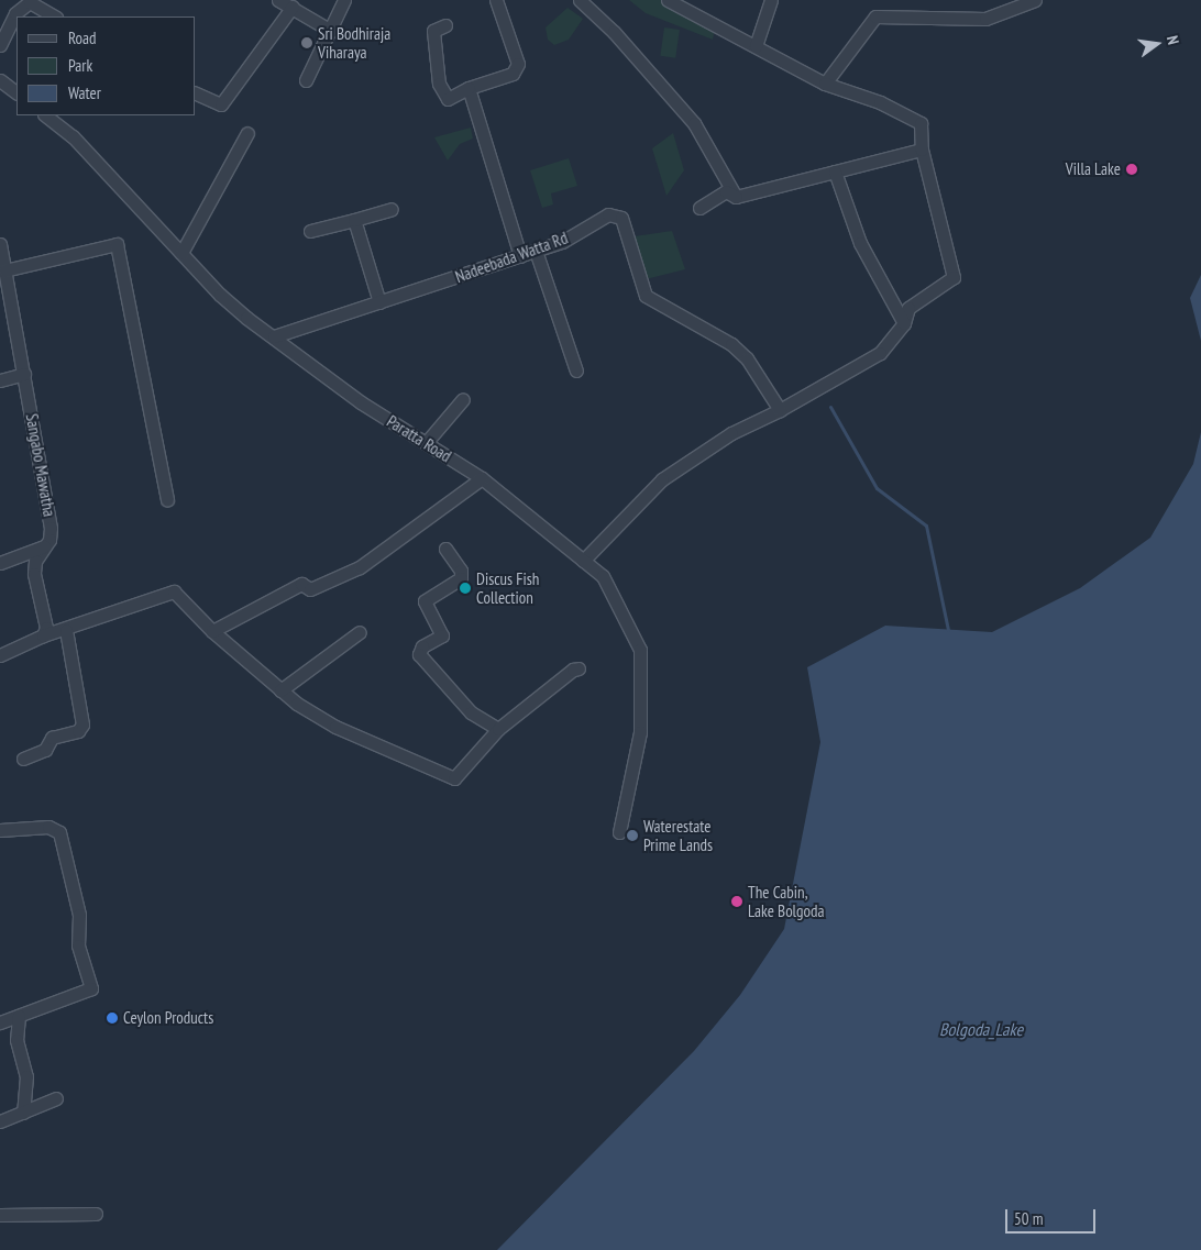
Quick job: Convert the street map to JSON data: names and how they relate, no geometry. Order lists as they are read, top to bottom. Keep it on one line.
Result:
{"streets":{"street":["Nadeebada Watta Rd","Paratta Road","Sangabo Mawatha"]},"crossings":[["Nadeebada Watta Rd","Paratta Road"]],"water":["Bolgoda_Lake"],"places":["Sri Bodhiraja Viharaya","Villa Lake","Discus Fish Collection","Waterestate Prime Lands","The Cabin, Lake Bolgoda","Ceylon Products"],"legend":["Road","Park","Water"],"scale_bar":"50 m","north":"right"}
